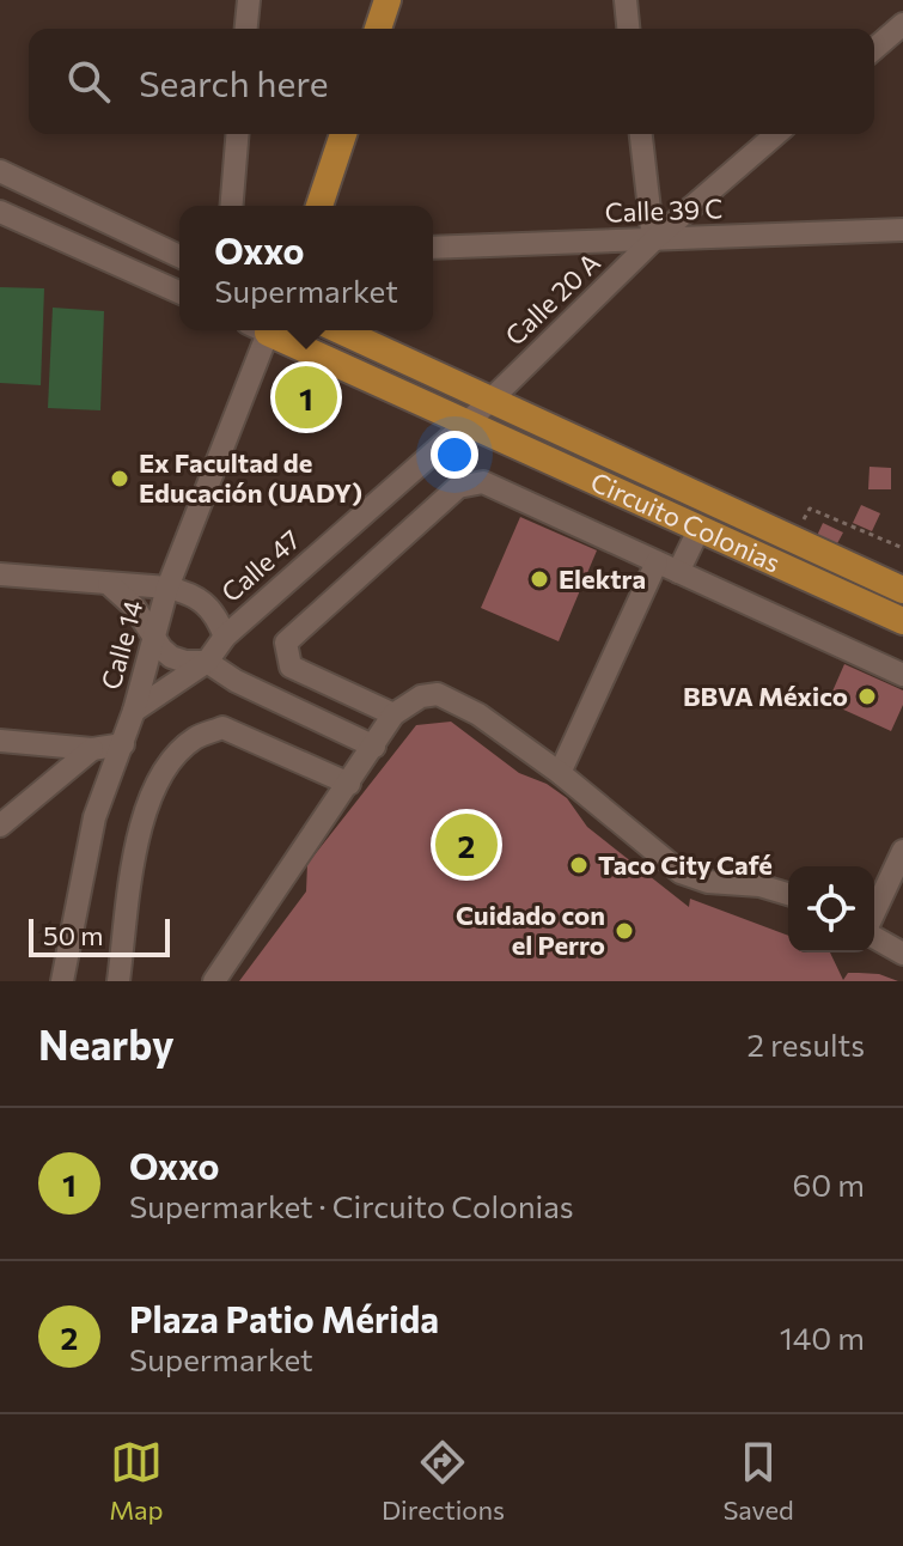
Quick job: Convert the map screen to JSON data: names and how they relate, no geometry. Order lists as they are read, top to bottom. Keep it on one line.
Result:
{"streets":{"main road":["Circuito Colonias"],"street":["Calle 39 C","Calle 20 A","Calle 47","Calle 14"]},"crossings":[["Calle 39 C","Calle 20 A"],["Calle 20 A","Circuito Colonias"],["Circuito Colonias","Calle 47"],["Calle 47","Calle 14"]],"places":["Ex Facultad de Educación (UADY)","Elektra","BBVA México","Taco City Café","Cuidado con el Perro"],"scale_bar":"50 m","page":{"search":"Search here","popup":["Oxxo","Supermarket"],"pins":["1","2"],"scale":"50 m","heading":["Nearby","2 results"],"list":[{"mark":"1","name":"Oxxo","note":"Supermarket · Circuito Colonias","value":"60 m"},{"mark":"2","name":"Plaza Patio Mérida","note":"Supermarket","value":"140 m"}],"nav":["Map","Directions","Saved"]}}
